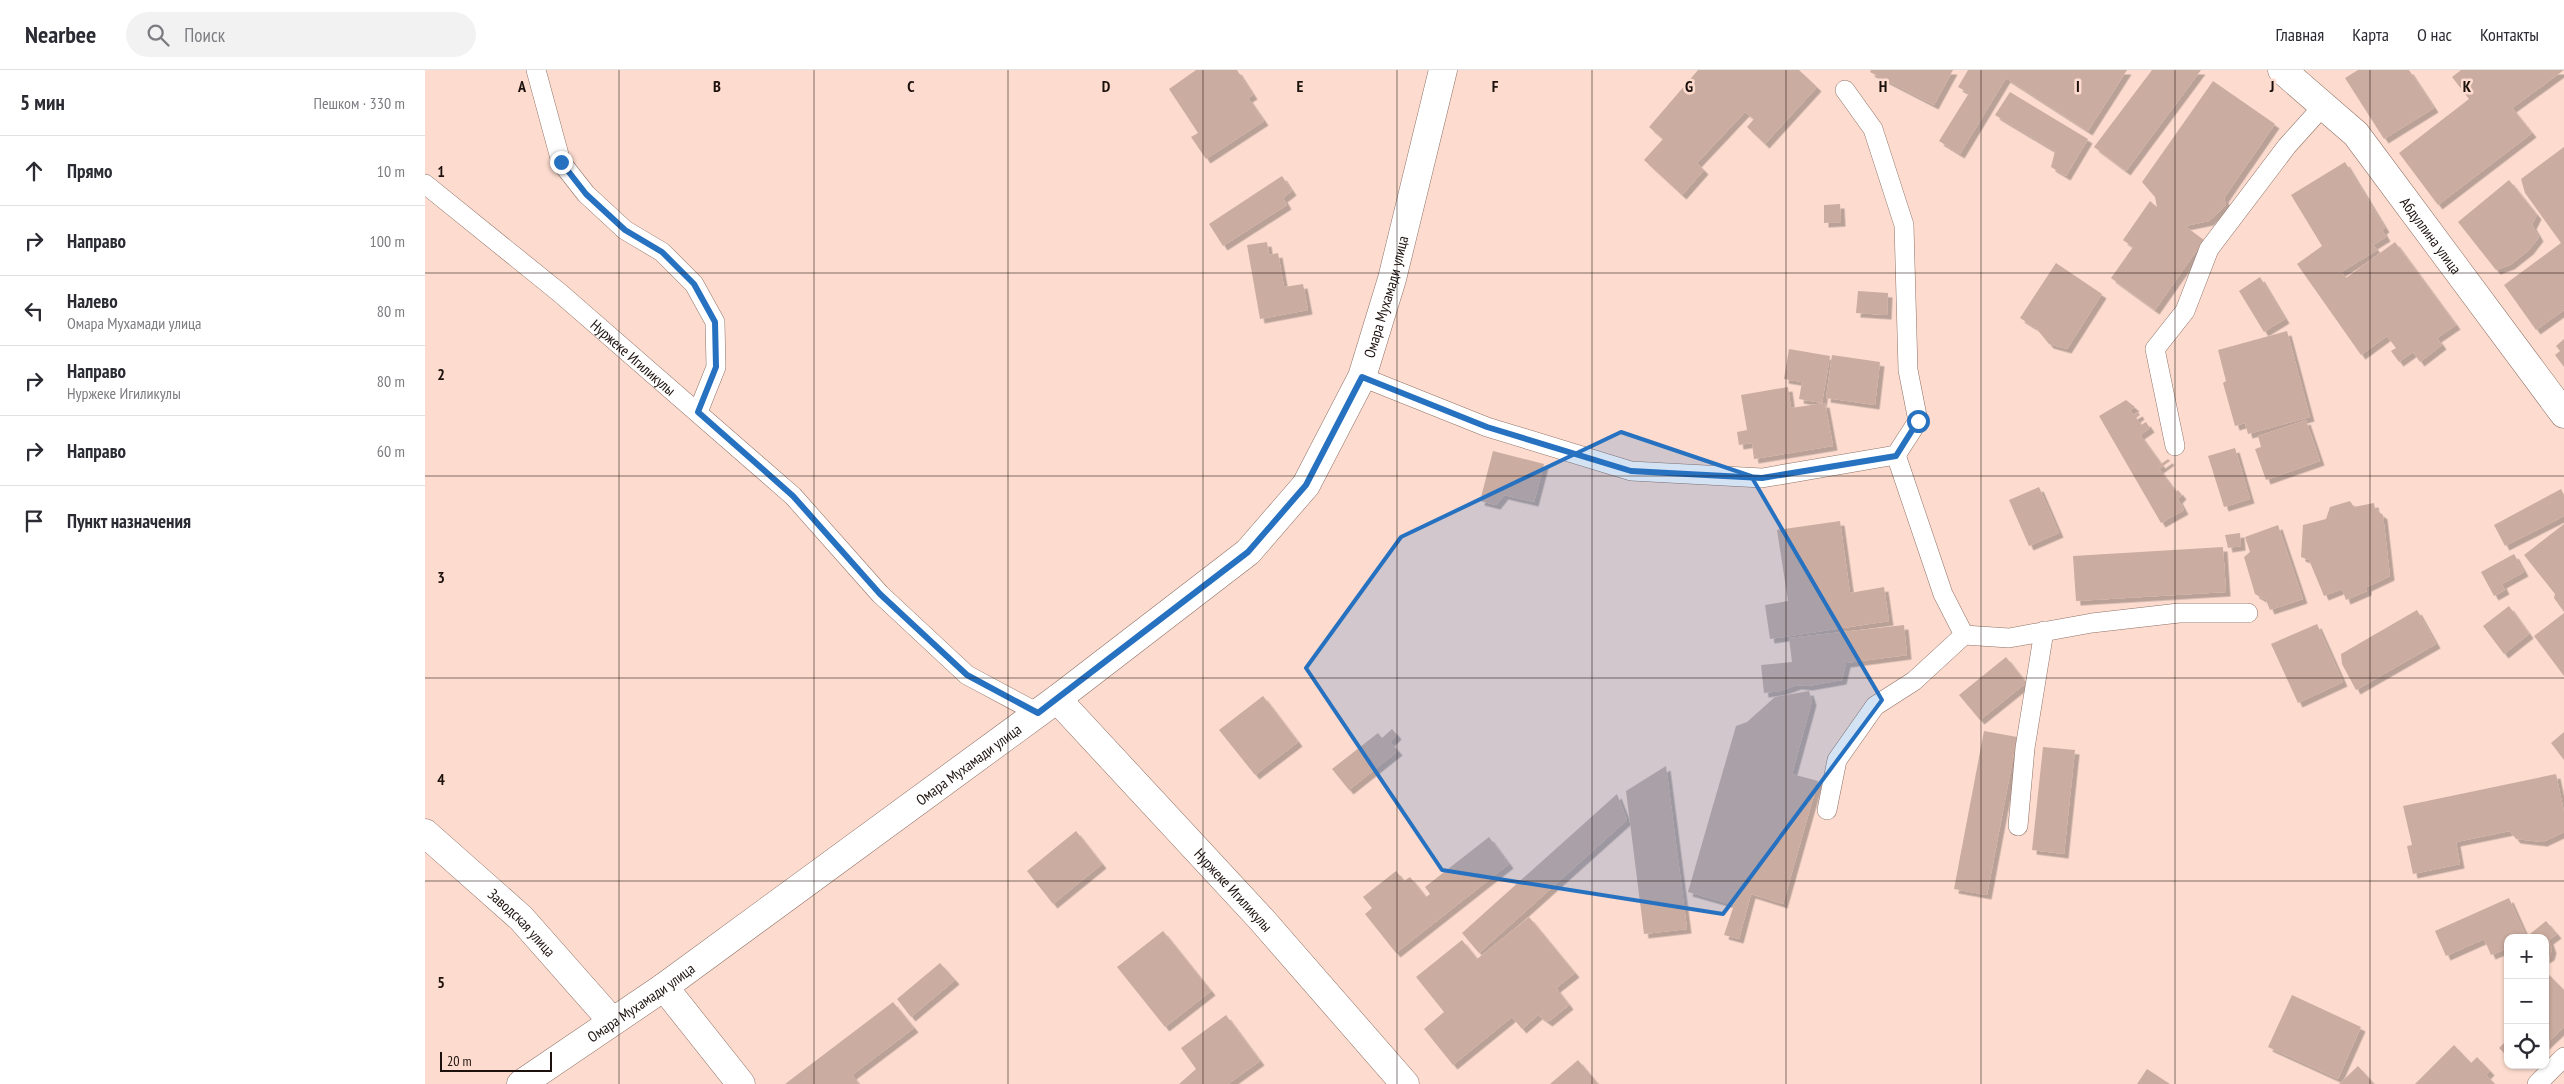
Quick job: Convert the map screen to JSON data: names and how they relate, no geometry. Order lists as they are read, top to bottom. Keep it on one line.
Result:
{"streets":{"street":["Абдуллина улица","Омара Мухамади улица","Нуржеке Игиликулы","Заводская улица"]},"crossings":[["Омара Мухамади улица","Нуржеке Игиликулы"],["Омара Мухамади улица","Заводская улица"]],"scale_bar":"20 m","page":{"header":"Nearbee","search":"Поиск","nav":["Главная","Карта","О нас","Контакты"],"heading":["5 мин","Пешком · 330 m"],"list":[["Прямо","10 m"],["Направо","100 m"],["Налево","Омара Мухамади улица","80 m"],["Направо","Нуржеке Игиликулы","80 m"],["Направо","60 m"],"Пункт назначения"],"map_buttons":["+","−"],"scale":"20 m"},"grid":{"columns":["A","B","C","D","E","F","G","H","I","J","K"],"rows":["1","2","3","4","5"]}}
